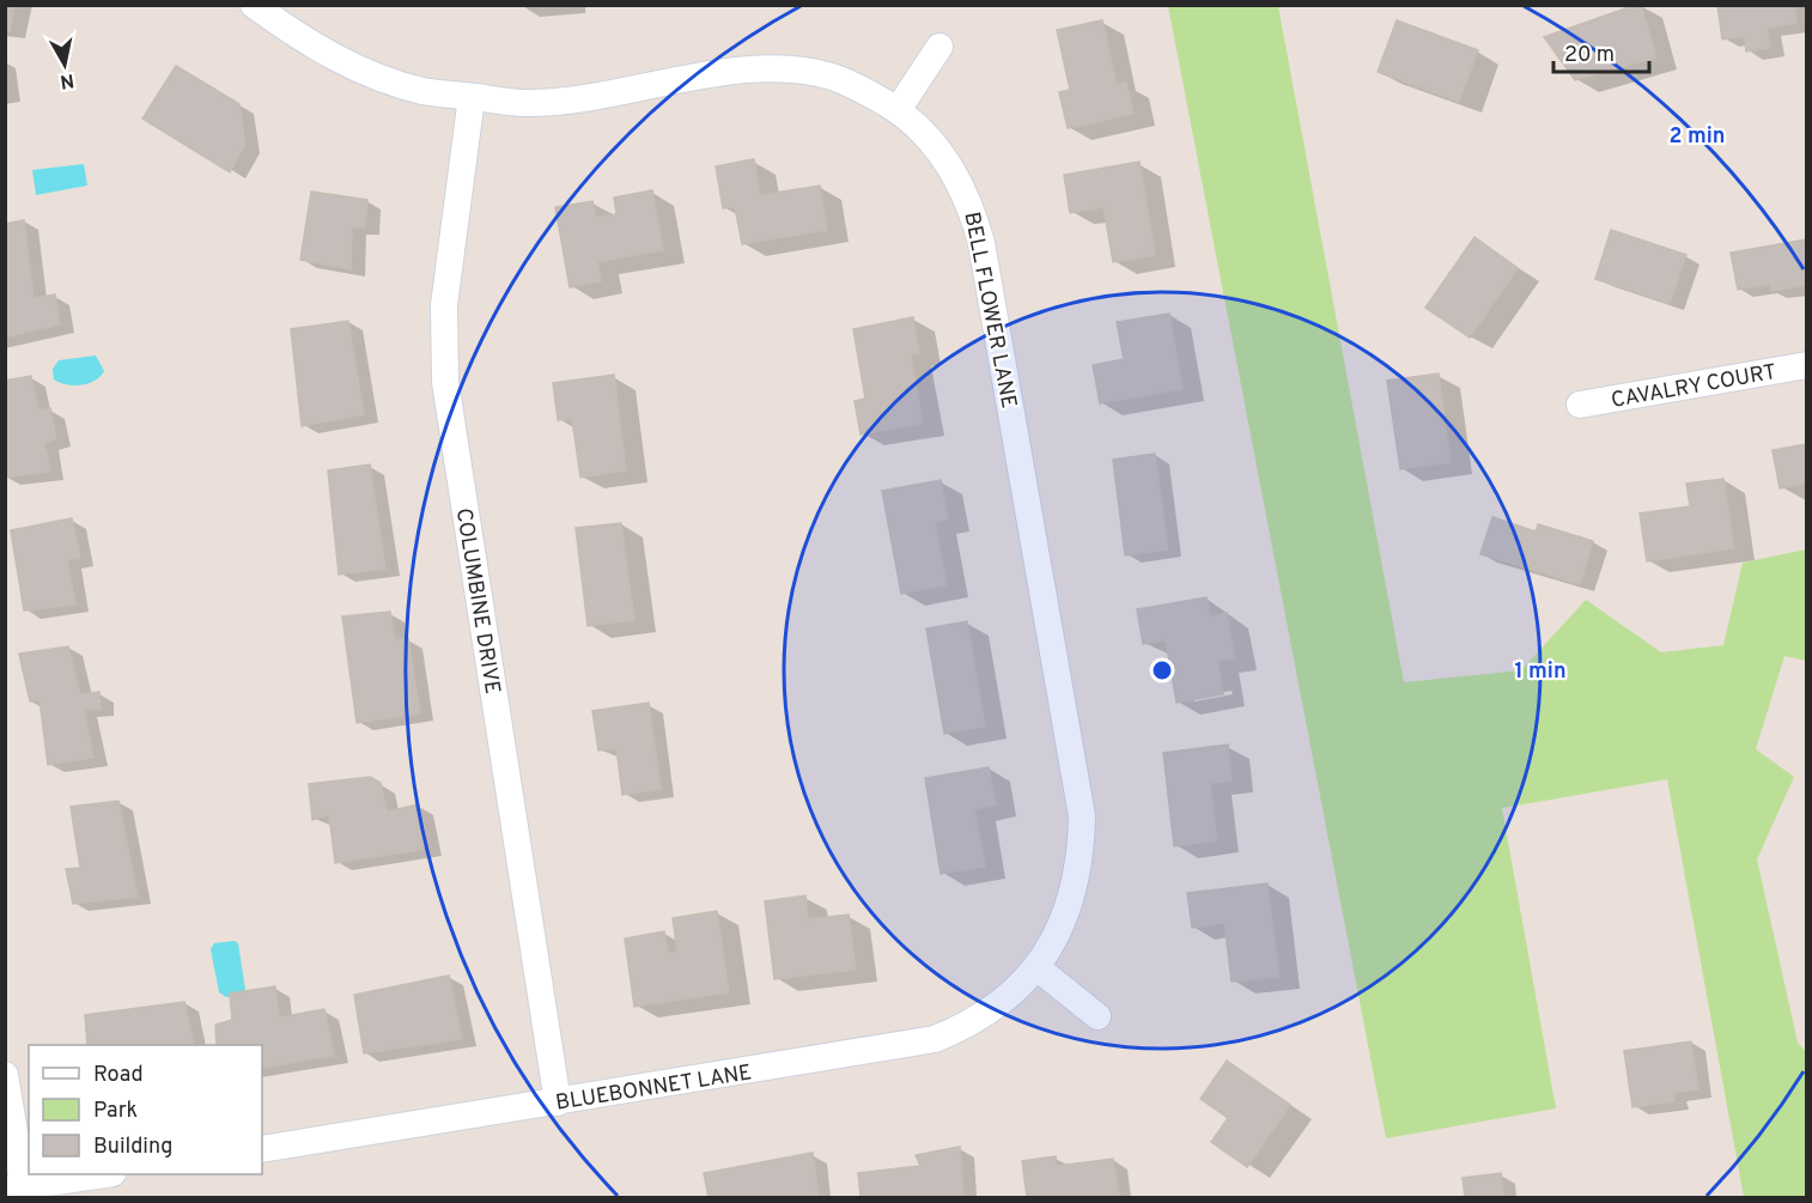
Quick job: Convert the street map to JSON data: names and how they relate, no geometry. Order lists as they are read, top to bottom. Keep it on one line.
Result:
{"streets":{"street":["BELL FLOWER LANE","CAVALRY COURT","COLUMBINE DRIVE","BLUEBONNET LANE"]},"crossings":[["BELL FLOWER LANE","COLUMBINE DRIVE"],["BELL FLOWER LANE","BLUEBONNET LANE"],["COLUMBINE DRIVE","BLUEBONNET LANE"]],"legend":["Road","Park","Building"],"scale_bar":"20 m","north":"bottom","rings":["2 min","1 min"]}
